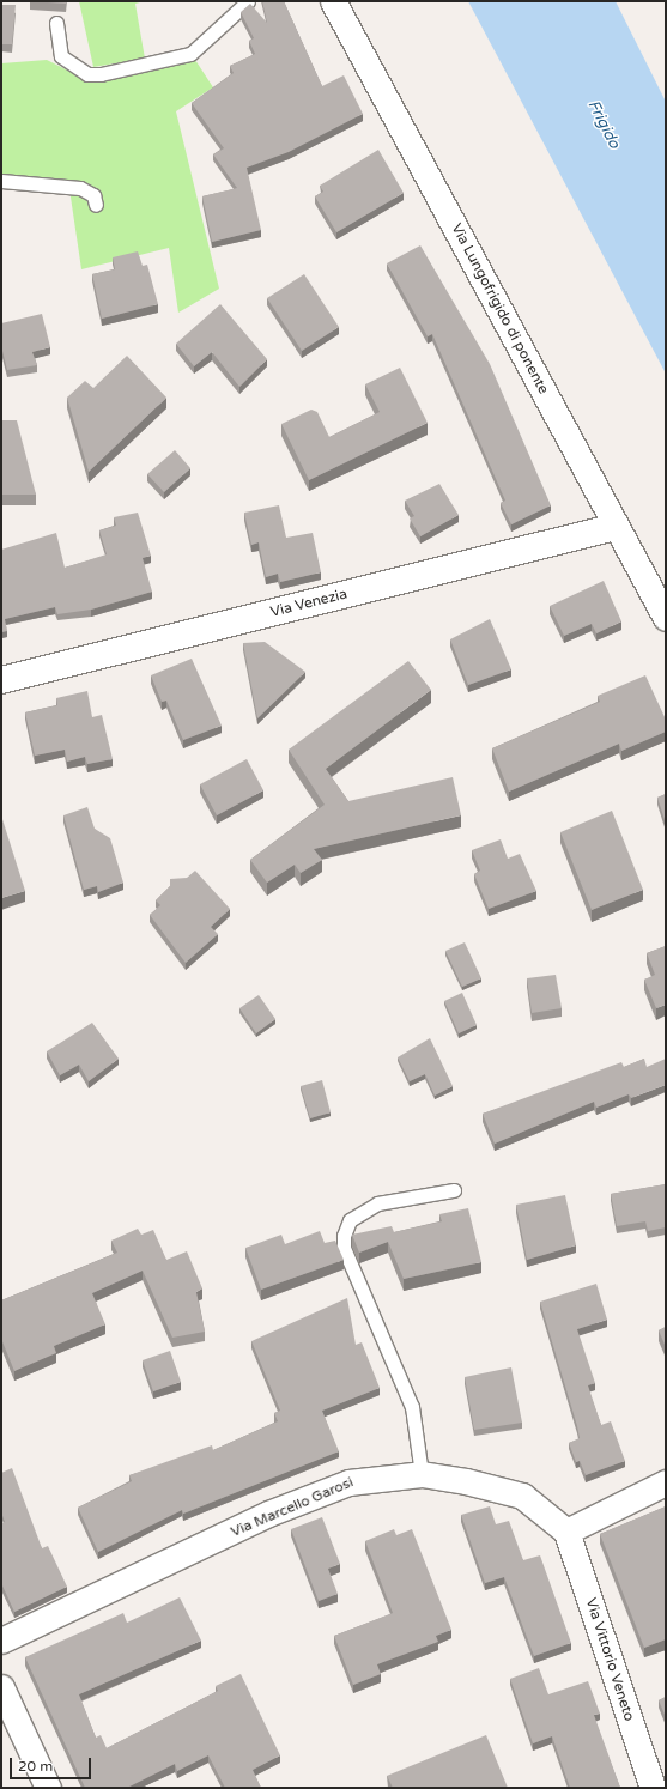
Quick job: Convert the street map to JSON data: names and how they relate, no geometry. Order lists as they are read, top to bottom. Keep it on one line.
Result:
{"streets":{"street":["Via Lungofrigido di ponente","Via Venezia","Via Marcello Garosi","Via Vittorio Veneto"]},"crossings":[["Via Lungofrigido di ponente","Via Venezia"],["Via Marcello Garosi","Via Vittorio Veneto"]],"water":["Frigido"],"scale_bar":"20 m"}
